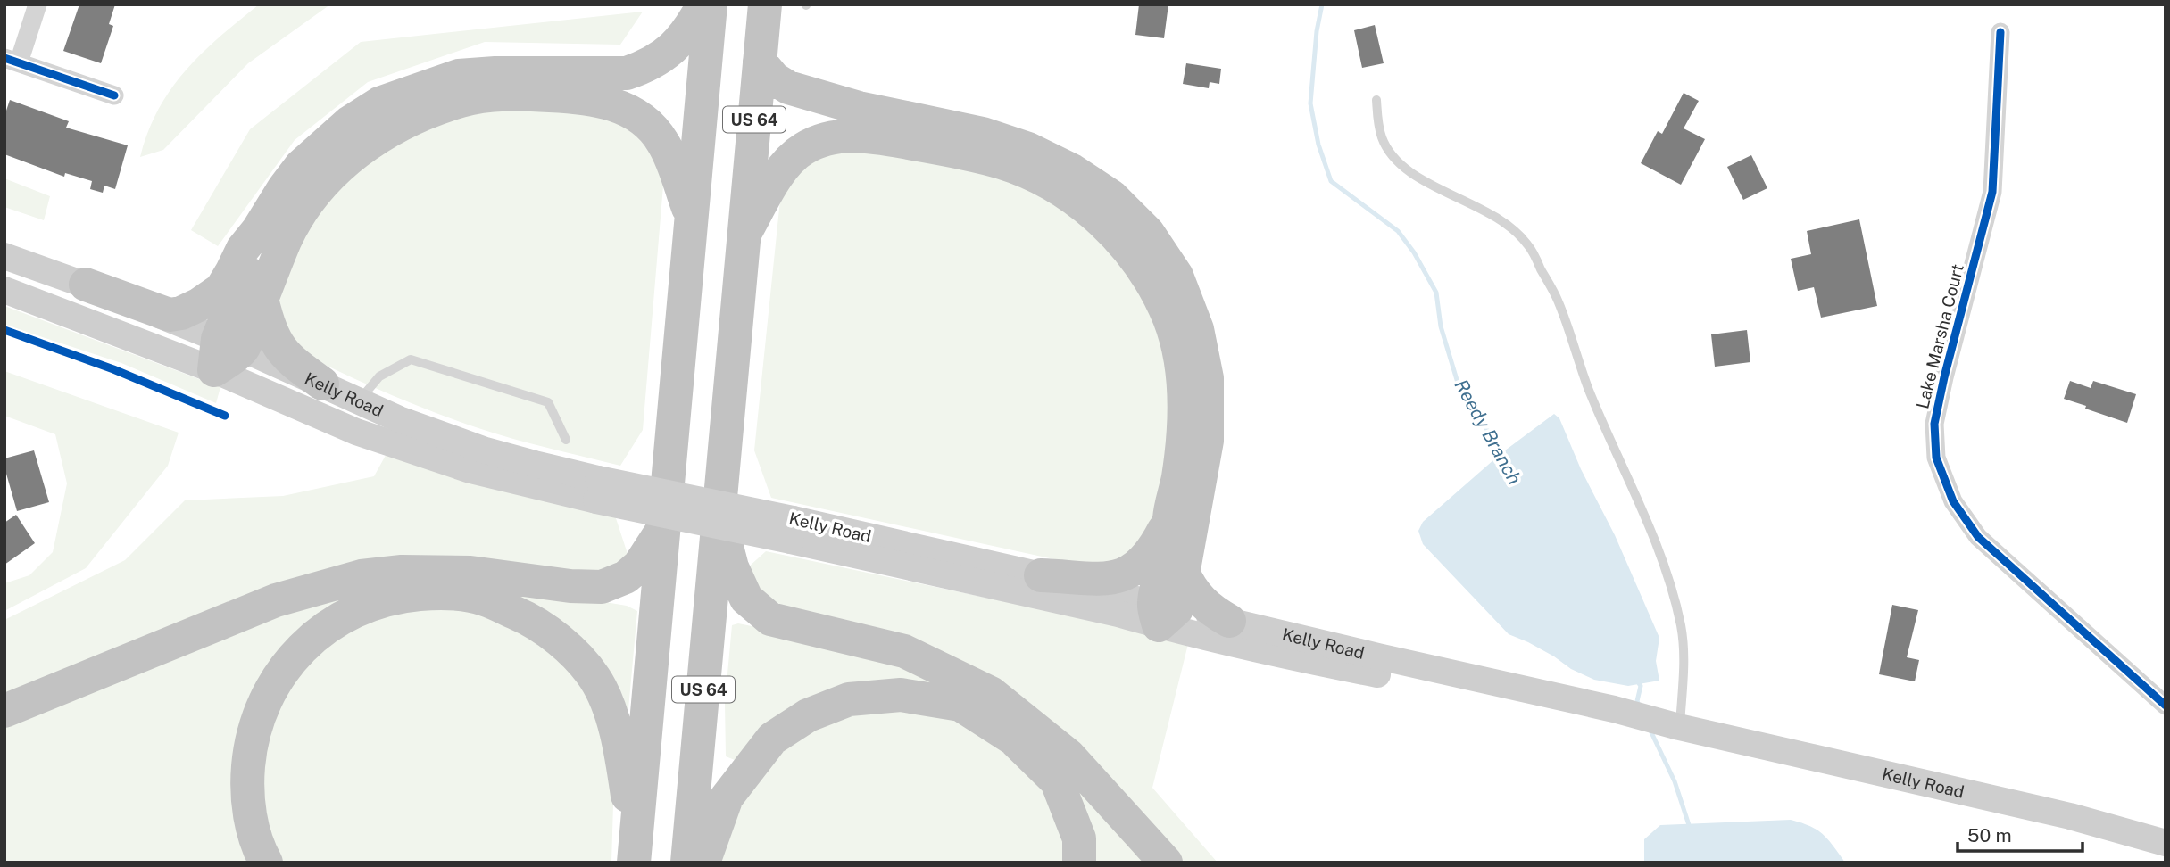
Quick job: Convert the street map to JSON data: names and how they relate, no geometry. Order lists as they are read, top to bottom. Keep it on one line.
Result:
{"streets":{"highway":["US 64"],"main road":["Kelly Road"],"street":["Lake Marsha Court"]},"water":["Reedy Branch"],"scale_bar":"50 m"}
